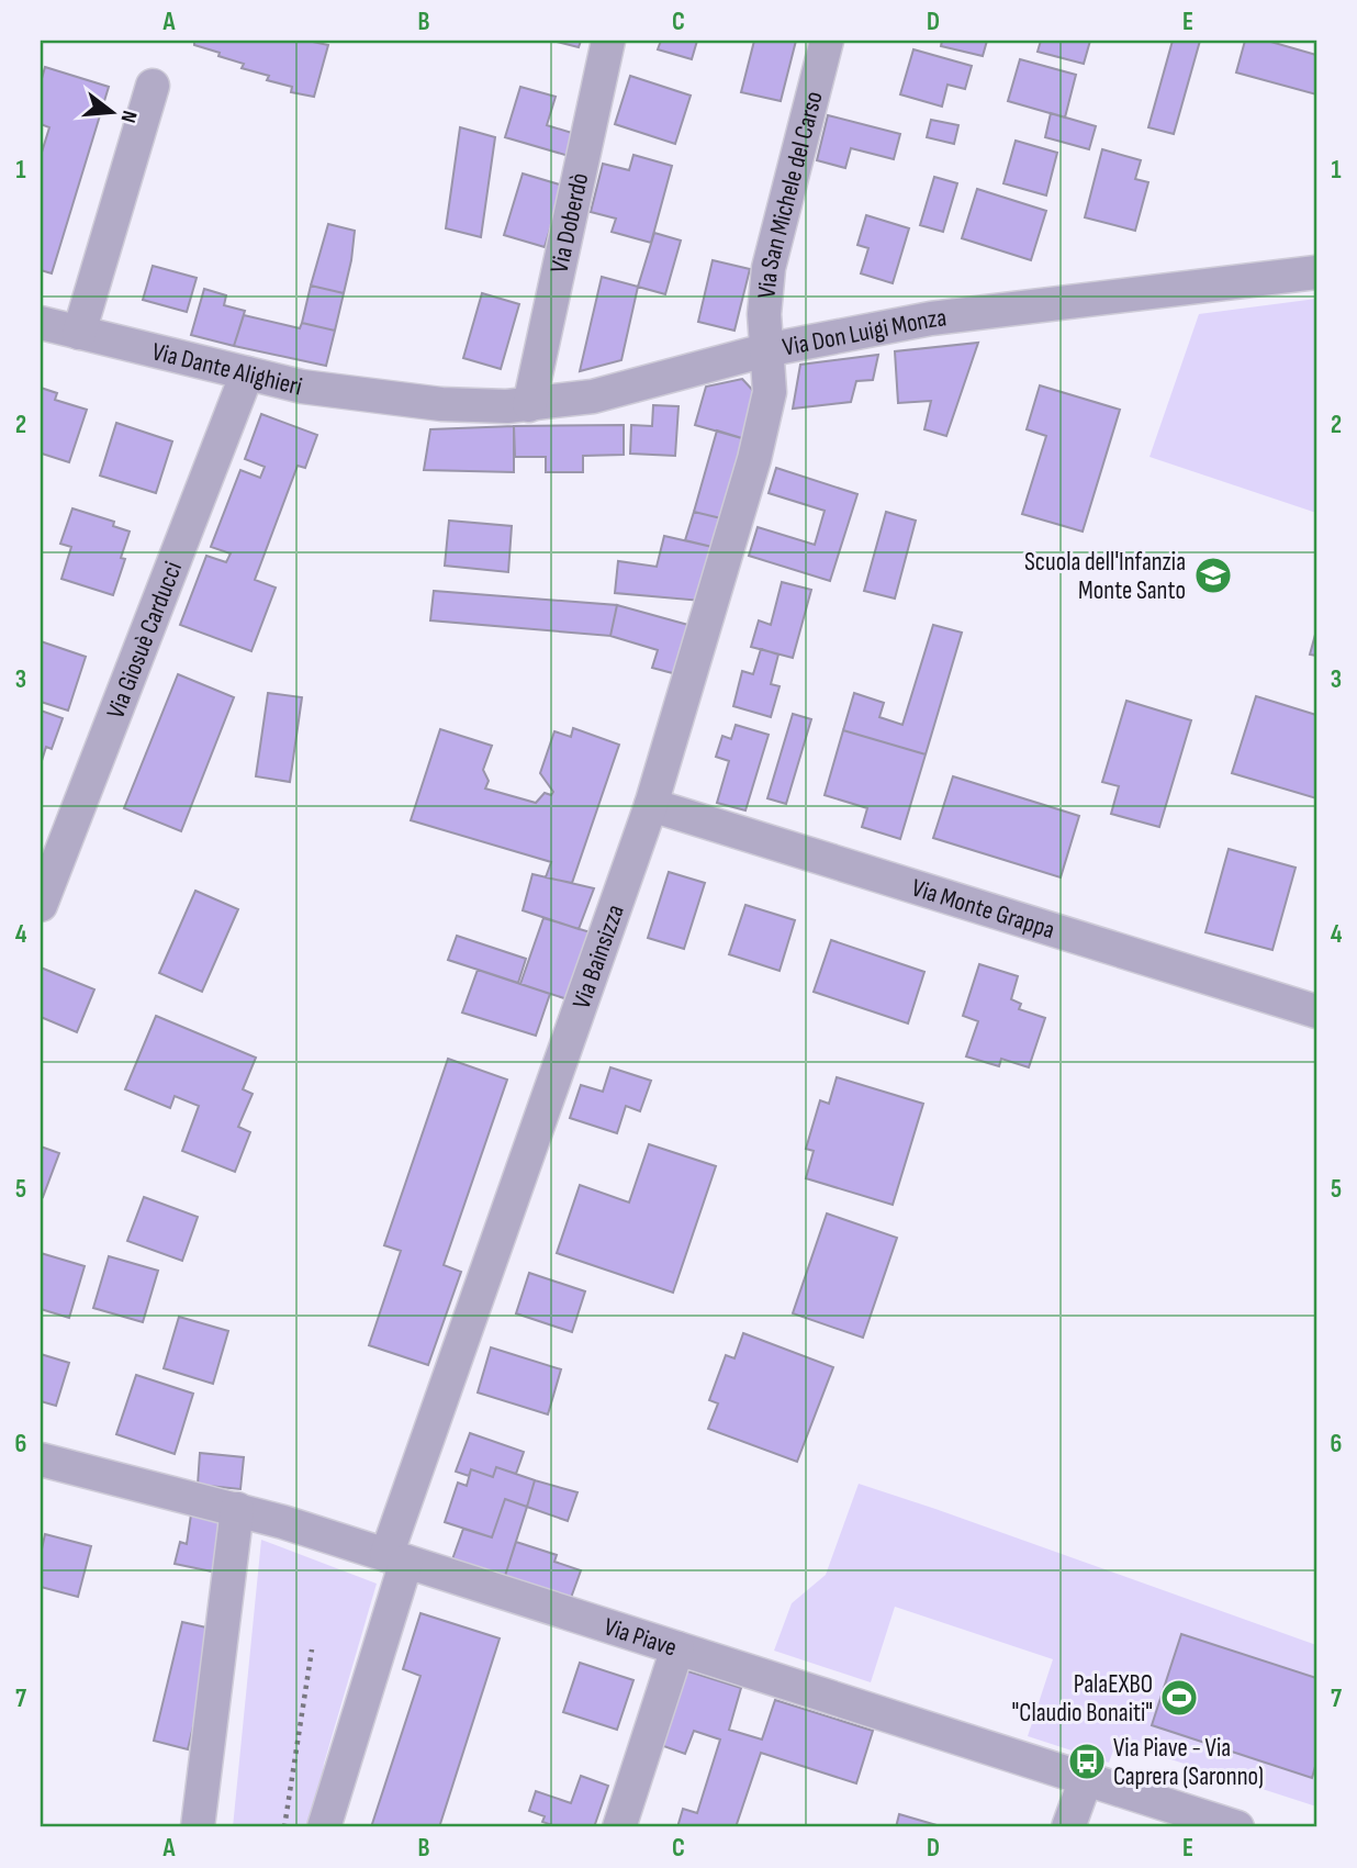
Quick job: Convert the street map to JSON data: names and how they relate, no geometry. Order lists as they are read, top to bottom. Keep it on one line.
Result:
{"streets":{"street":["Via San Michele del Carso","Via Doberdò","Via Don Luigi Monza","Via Dante Alighieri","Via Giosuè Carducci","Via Monte Grappa","Via Bainsizza","Via Piave"]},"crossings":[["Via San Michele del Carso","Via Don Luigi Monza"],["Via San Michele del Carso","Via Bainsizza"],["Via Doberdò","Via Don Luigi Monza"],["Via Don Luigi Monza","Via Dante Alighieri"],["Via Don Luigi Monza","Via Bainsizza"],["Via Dante Alighieri","Via Giosuè Carducci"],["Via Monte Grappa","Via Bainsizza"],["Via Bainsizza","Via Piave"]],"places":{"school or university":["Scuola dell'Infanzia Monte Santo"],"sports":["PalaEXBO \"Claudio Bonaiti\""],"bus stop":["Via Piave - Via Caprera (Saronno)"]},"north":"right","grid":{"columns":["A","B","C","D","E"],"rows":["1","2","3","4","5","6","7"]}}
